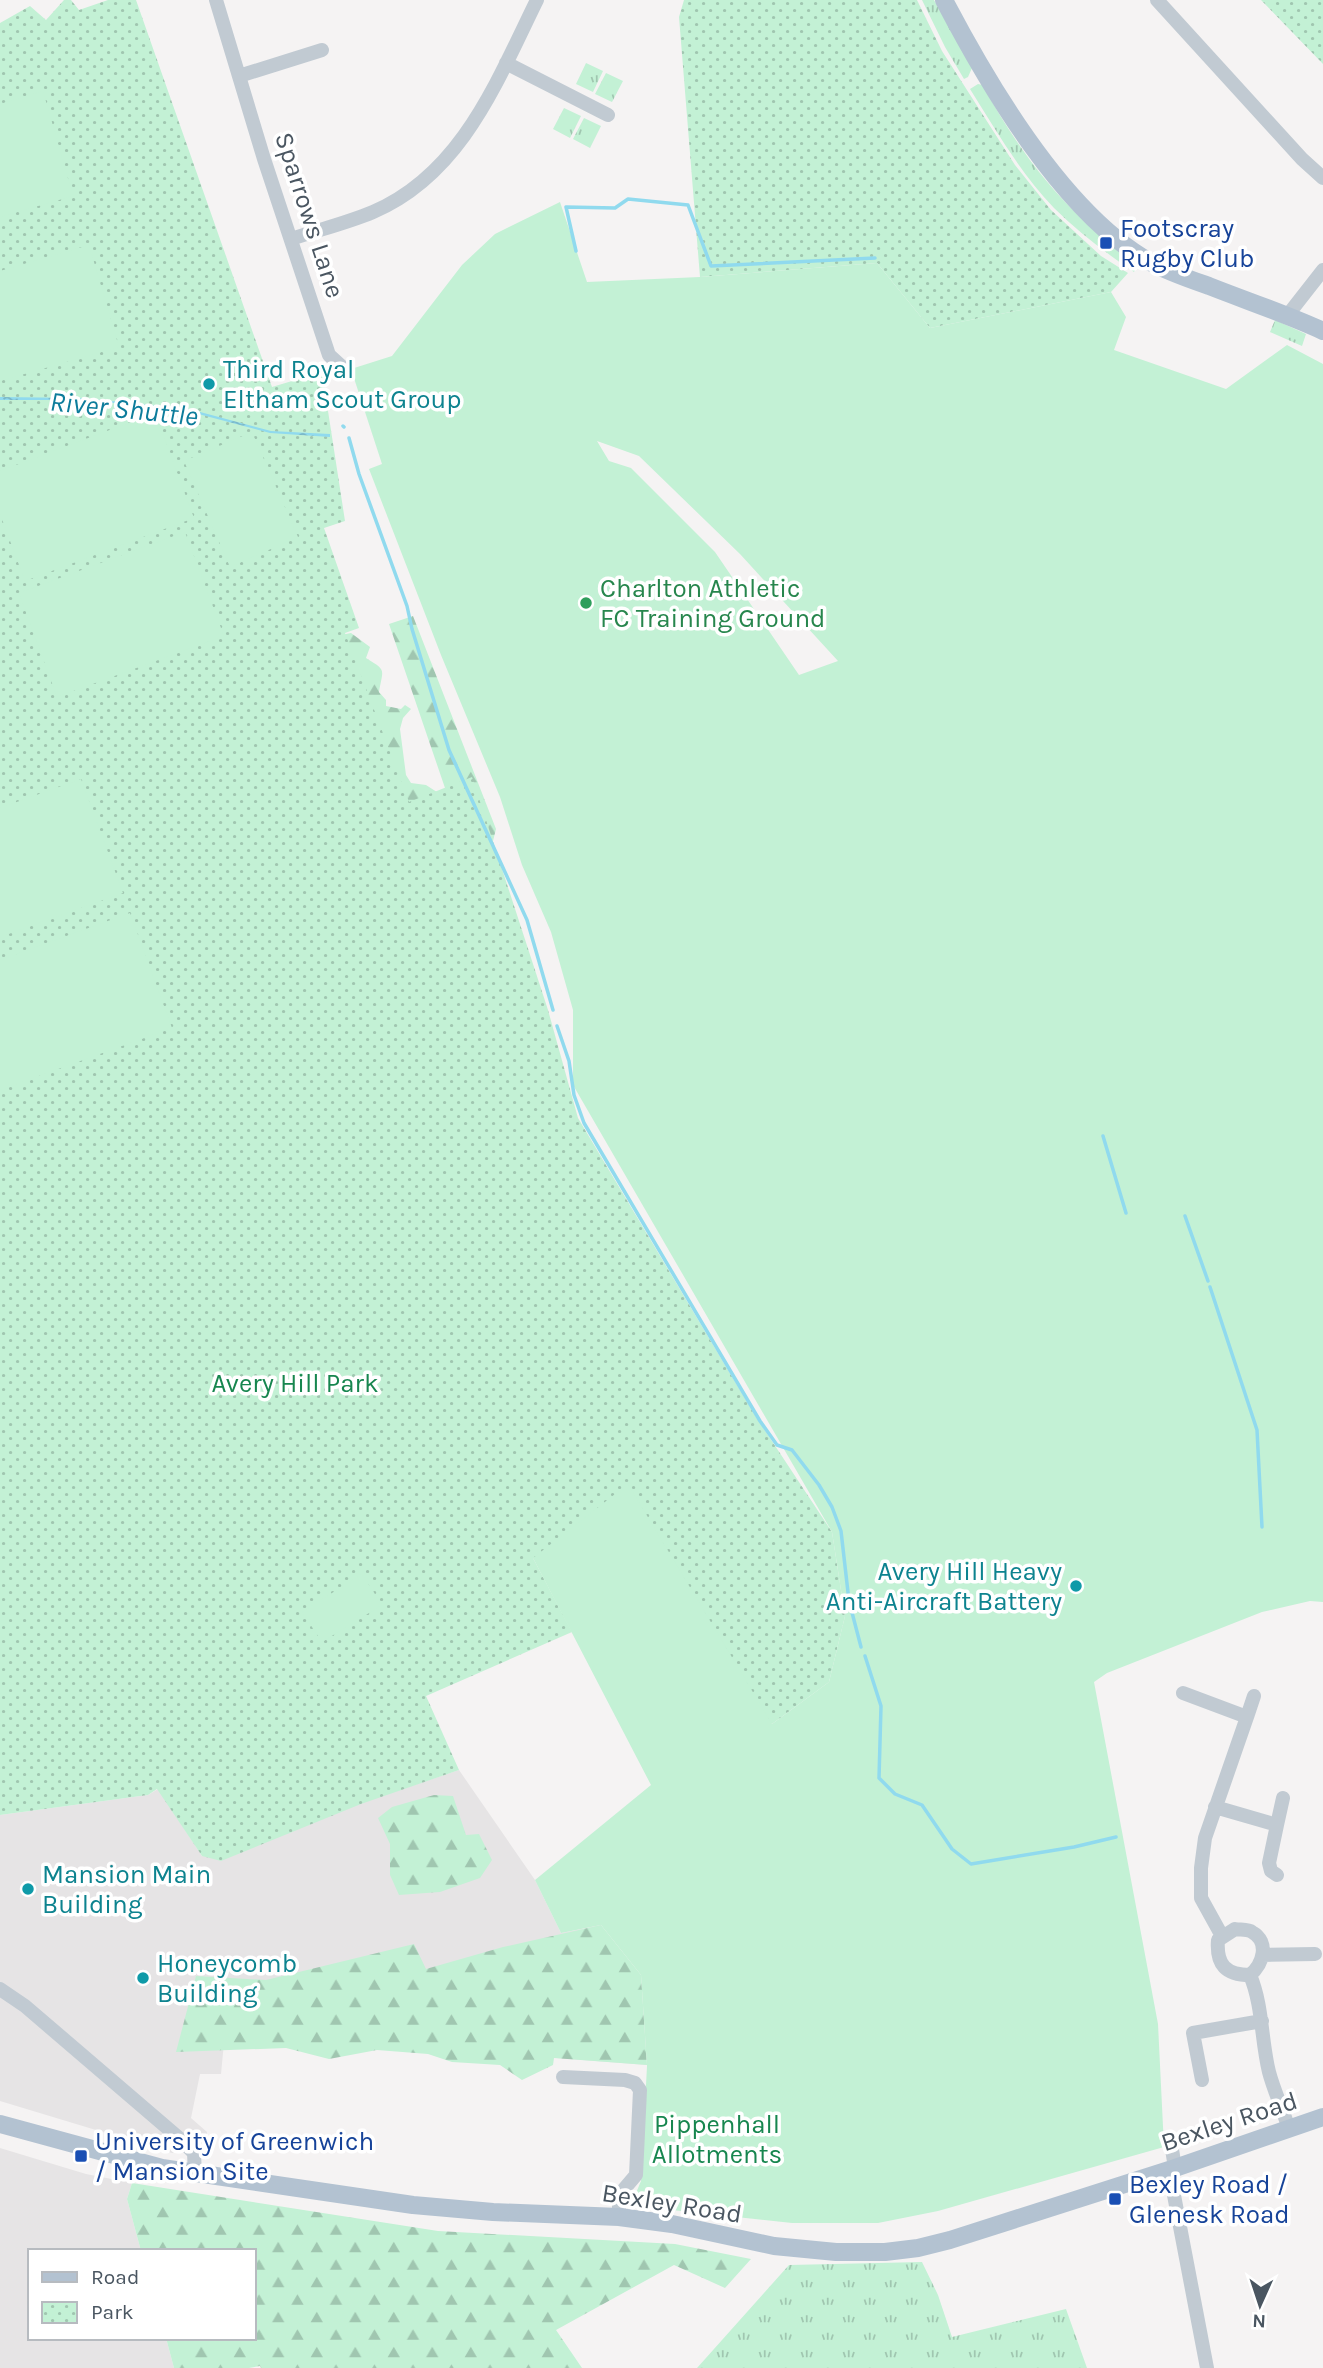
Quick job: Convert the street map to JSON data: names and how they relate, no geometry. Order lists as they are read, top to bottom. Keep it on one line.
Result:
{"streets":{"main road":["Bexley Road"],"street":["Sparrows Lane"]},"water":["River Shuttle"],"parks":["Avery Hill Park","Pippenhall Allotments"],"places":{"transit":["Footscray Rugby Club","University of Greenwich / Mansion Site","Bexley Road / Glenesk Road"],"other":["Third Royal Eltham Scout Group","Charlton Athletic FC Training Ground","Avery Hill Heavy Anti-Aircraft Battery","Mansion Main Building","Honeycomb Building"]},"legend":["Road","Park"],"north":"bottom"}
